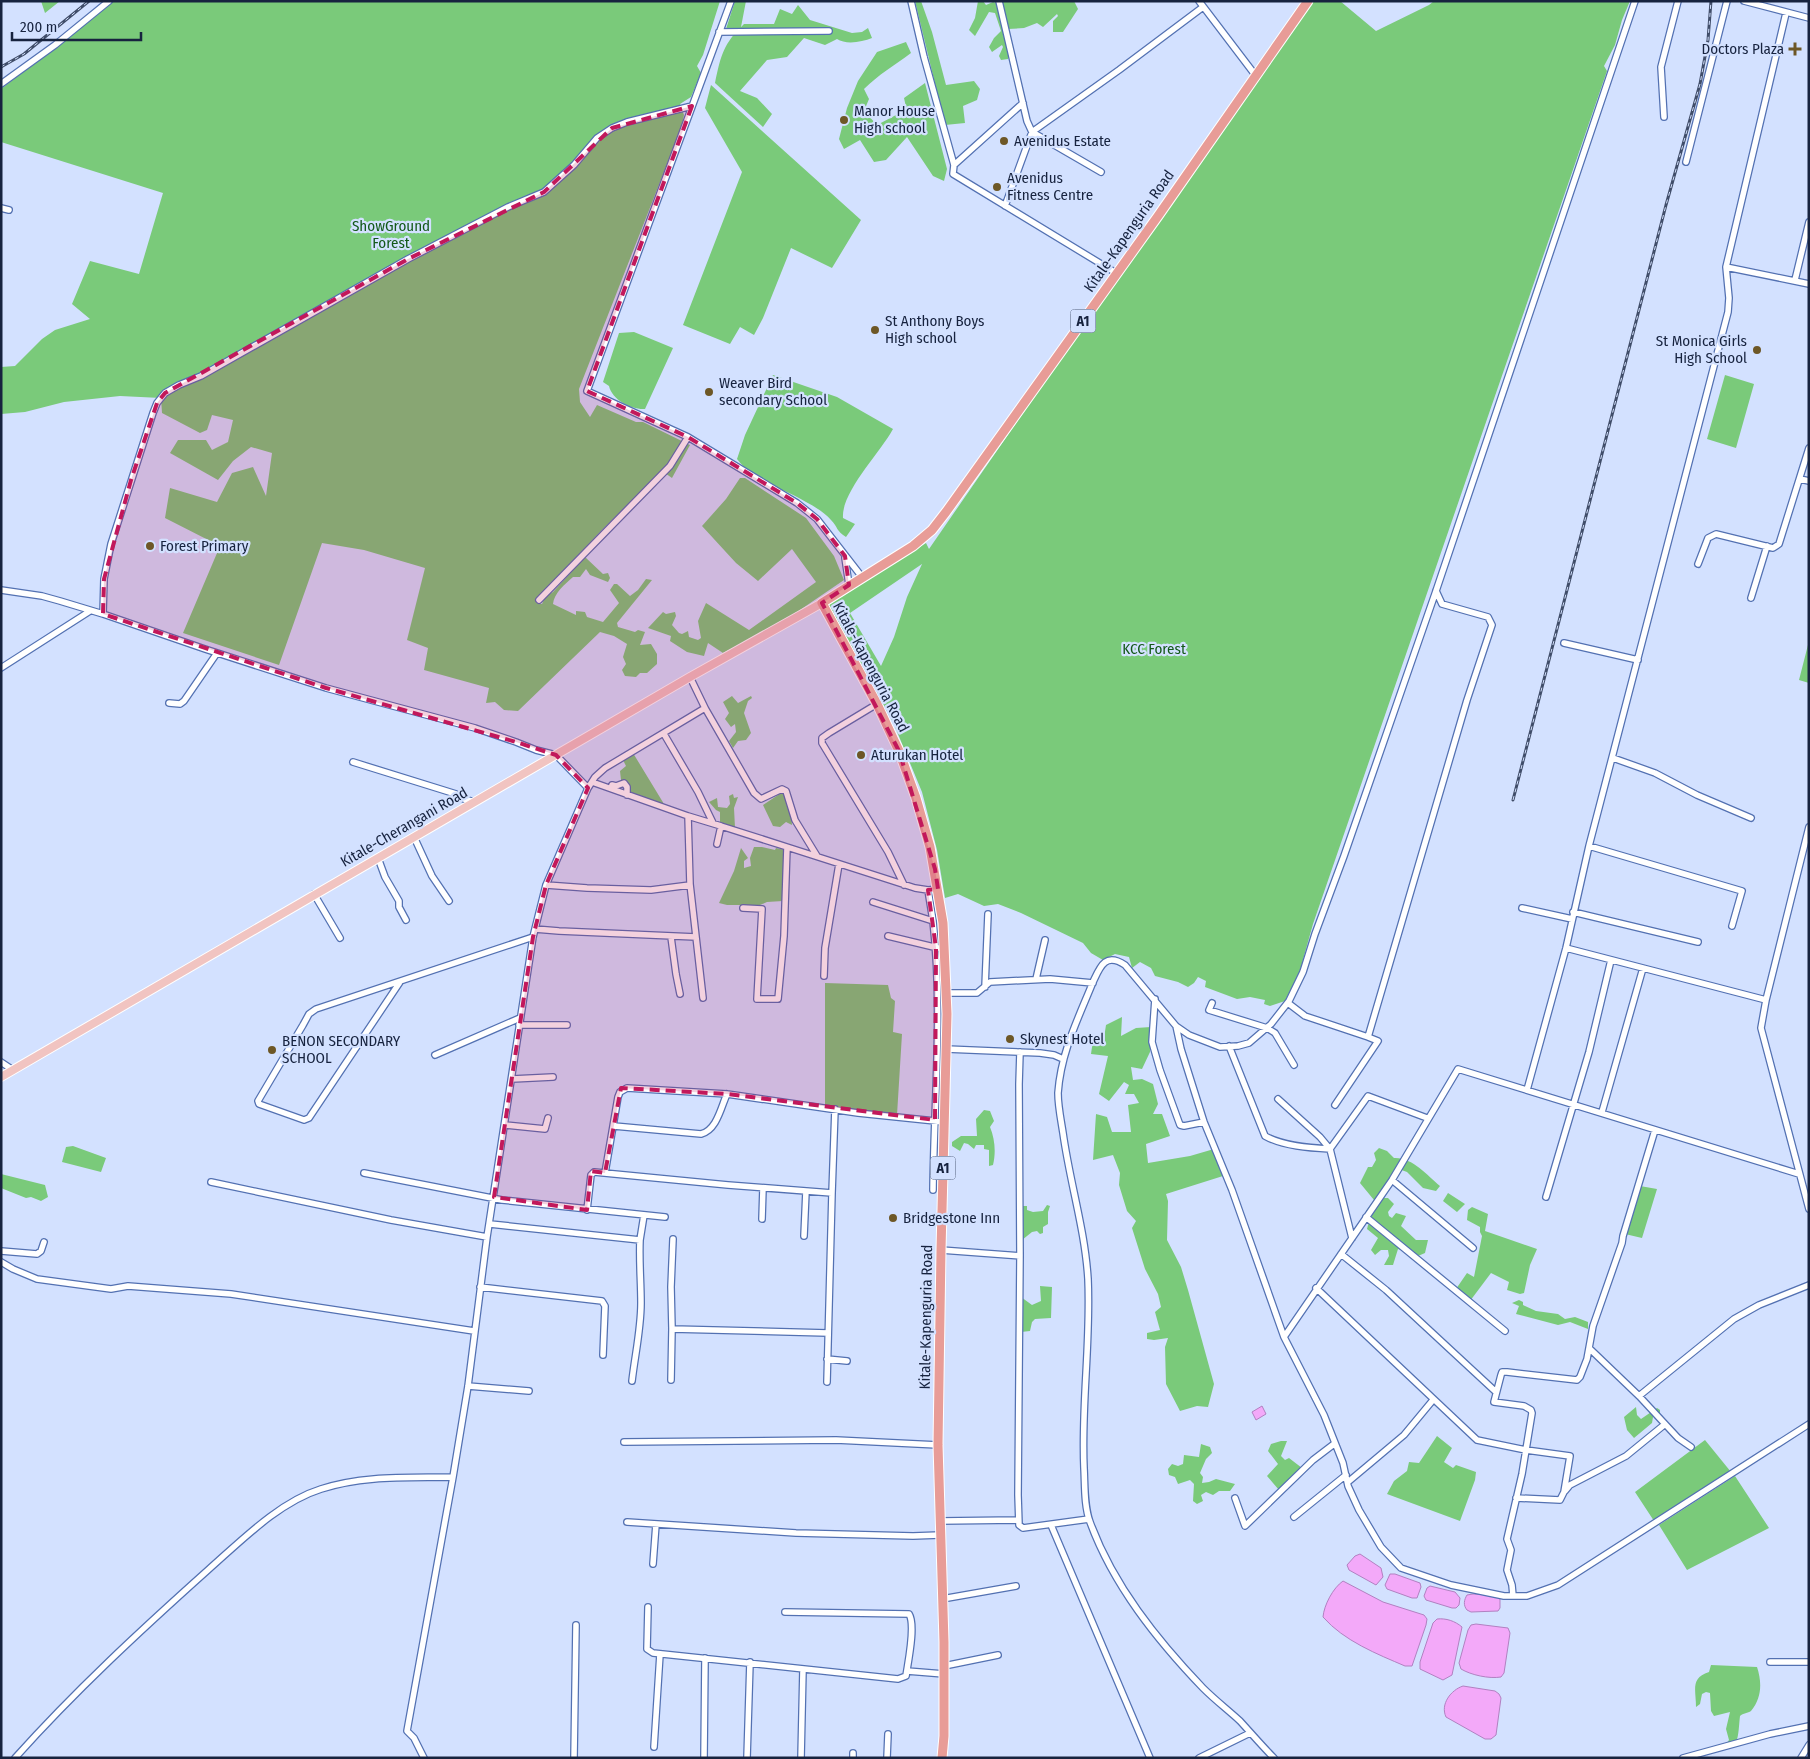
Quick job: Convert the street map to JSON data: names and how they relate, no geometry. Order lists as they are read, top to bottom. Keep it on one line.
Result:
{"streets":{"highway":["Kitale-Kapenguria Road","A1"],"main road":["Kitale-Cherangani Road"]},"crossings":[["Kitale-Kapenguria Road","Kitale-Cherangani Road"]],"parks":["ShowGround Forest","KCC Forest"],"places":{"health":["Doctors Plaza"],"other":["Manor House High school","Avenidus Estate","Avenidus Fitness Centre","St Anthony Boys High school","St Monica Girls High School","Weaver Bird secondary School","Forest Primary","Aturukan Hotel","Skynest Hotel","BENON SECONDARY SCHOOL","Bridgestone Inn"]},"scale_bar":"200 m"}
